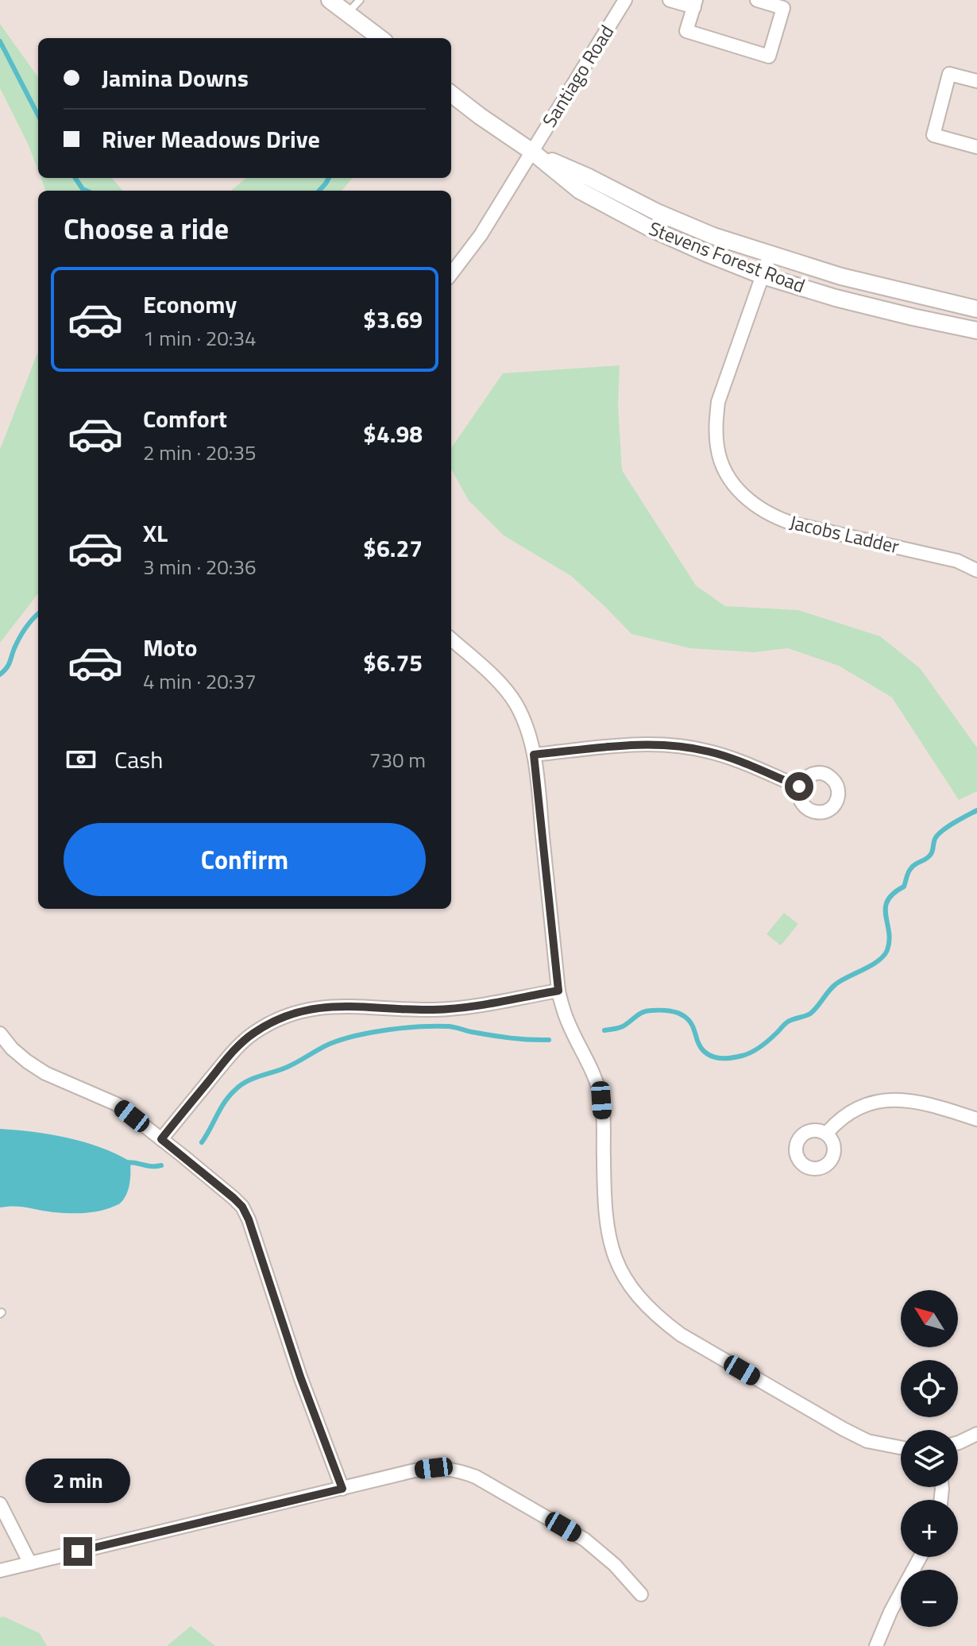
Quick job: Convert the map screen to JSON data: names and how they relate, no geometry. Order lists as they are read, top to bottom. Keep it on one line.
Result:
{"streets":{"street":["Santiago Road","Stevens Forest Road","Jacobs Ladder"]},"crossings":[["Santiago Road","Stevens Forest Road"],["Stevens Forest Road","Jacobs Ladder"]],"north":"top left","page":{"banner":["Jamina Downs","River Meadows Drive"],"heading":"Choose a ride","list":[{"name":"Economy","note":"1 min · 20:34","value":"$3.69"},{"name":"Comfort","note":"2 min · 20:35","value":"$4.98"},{"name":"XL","note":"3 min · 20:36","value":"$6.27"},{"name":"Moto","note":"4 min · 20:37","value":"$6.75"}],"pay":["Cash","730 m"],"buttons":"Confirm","map_buttons":["+","−"],"bubble":"2 min"}}
